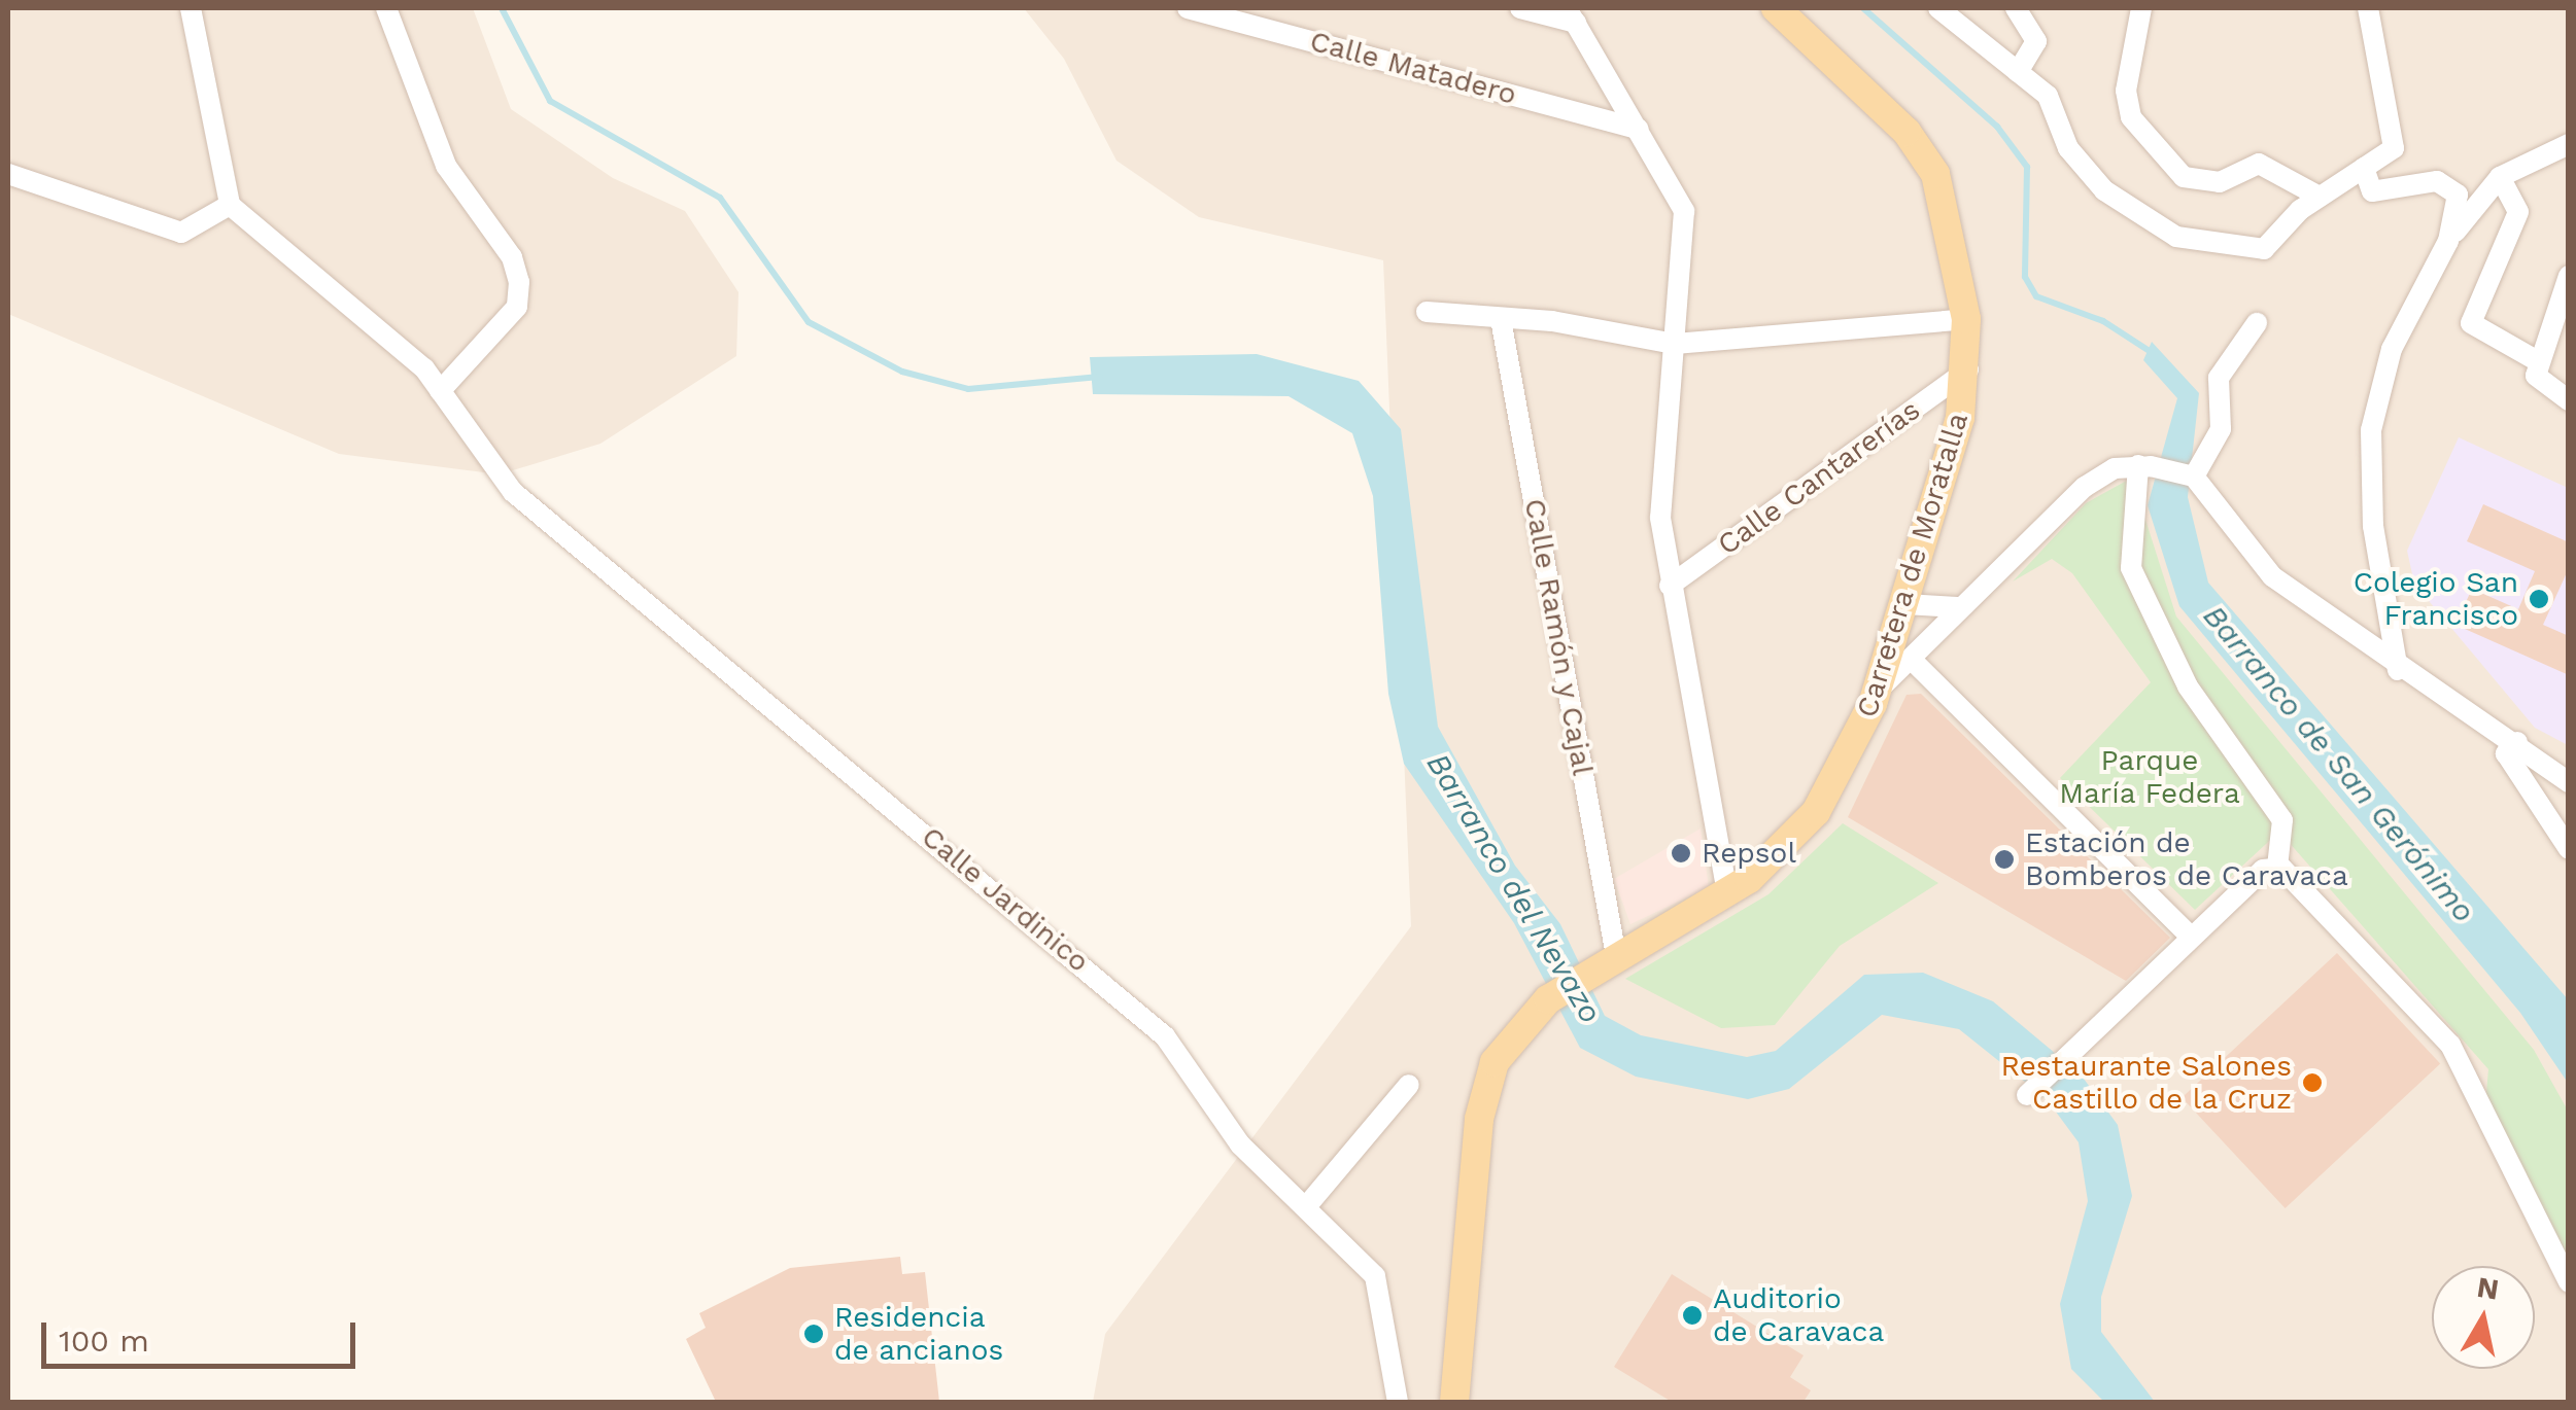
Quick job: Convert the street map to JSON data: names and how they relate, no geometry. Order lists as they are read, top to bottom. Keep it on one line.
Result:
{"streets":{"main road":["Carretera de Moratalla"],"street":["Calle Matadero","Calle Cantarerías","Calle Ramón y Cajal","Calle Jardinico"]},"crossings":[["Calle Cantarerías","Carretera de Moratalla"],["Carretera de Moratalla","Calle Ramón y Cajal"]],"water":["Barranco de San Gerónimo","Barranco del Nevazo"],"parks":["Parque María Federa"],"places":["Colegio San Francisco","Repsol","Estación de Bomberos de Caravaca","Restaurante Salones Castillo de la Cruz","Auditorio de Caravaca","Residencia de ancianos"],"scale_bar":"100 m","north":"top"}
